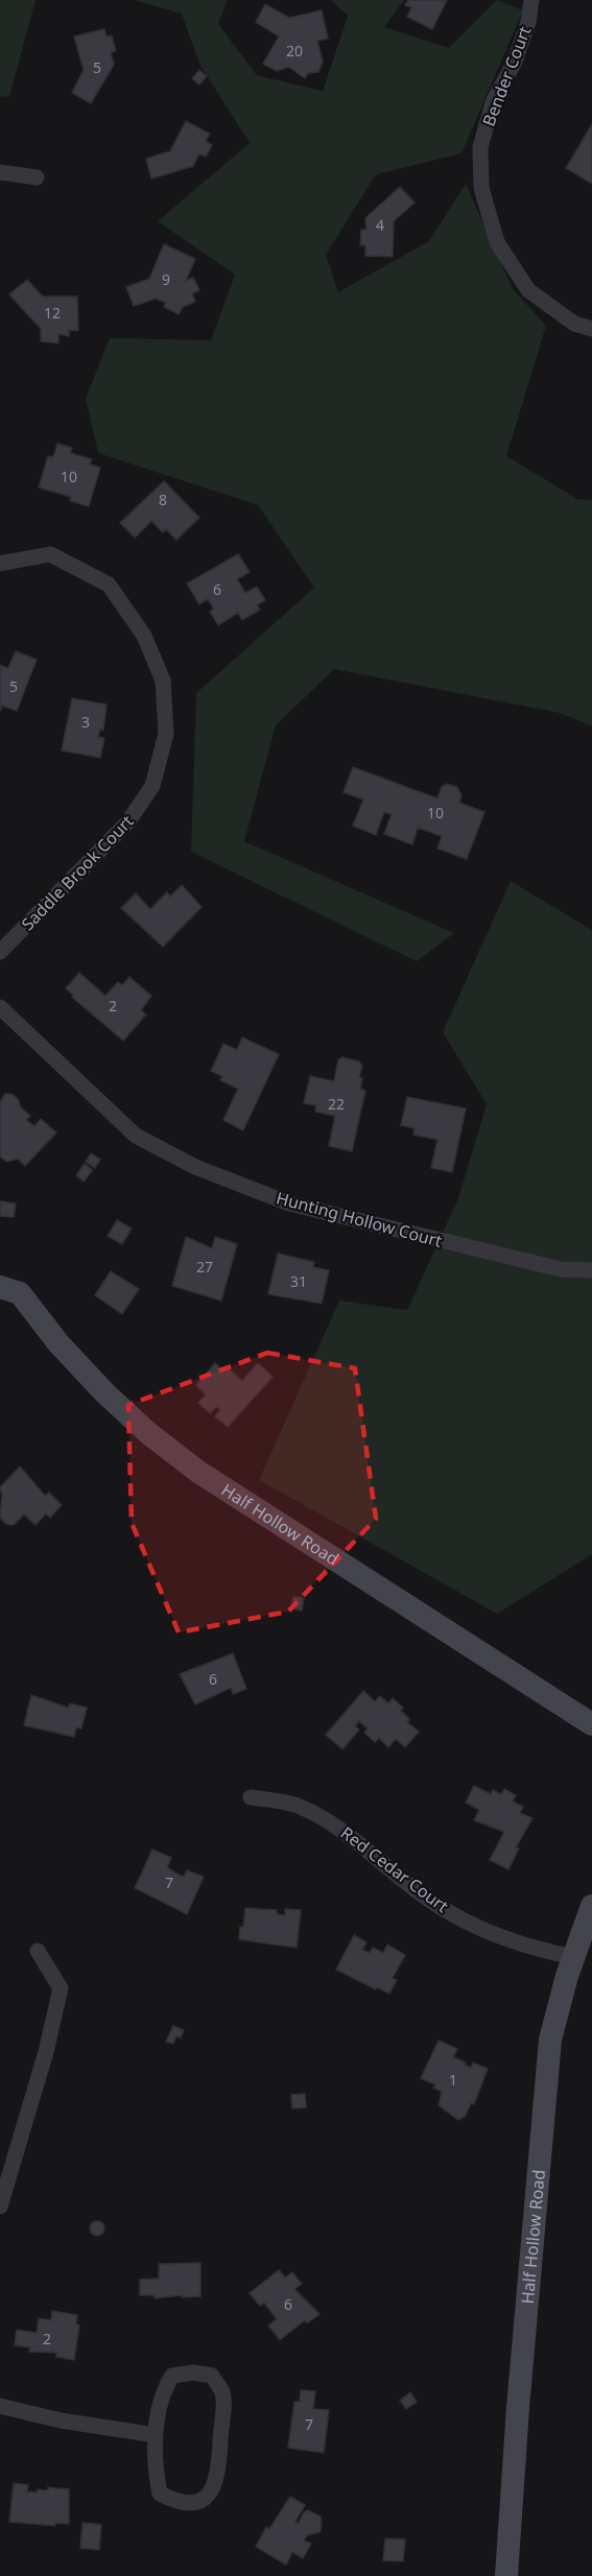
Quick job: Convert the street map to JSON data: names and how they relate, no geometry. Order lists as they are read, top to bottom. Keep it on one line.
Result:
{"streets":{"street":["Bender Court","Saddle Brook Court","Hunting Hollow Court","Half Hollow Road","Red Cedar Court"]},"crossings":[["Half Hollow Road","Red Cedar Court"]],"house_numbers":["20","5","4","9","12","10","8","6","5","3","10","2","22","27","31","6","7","1","6","2","7"]}
